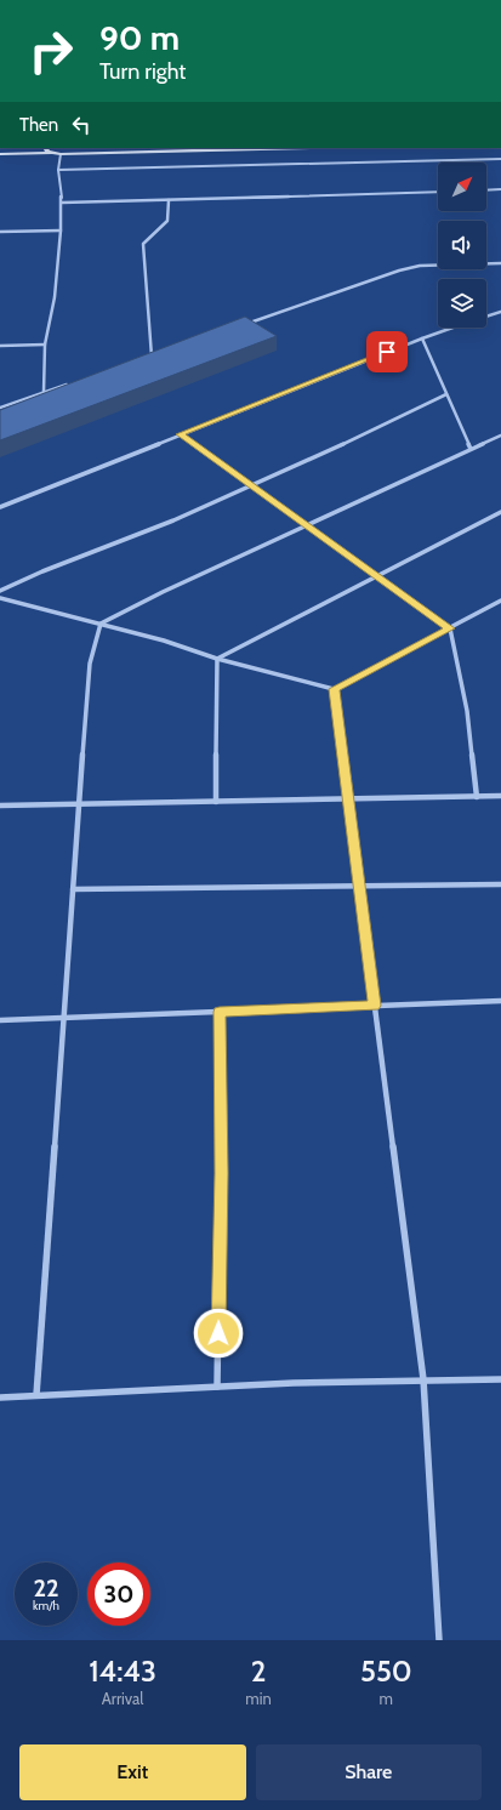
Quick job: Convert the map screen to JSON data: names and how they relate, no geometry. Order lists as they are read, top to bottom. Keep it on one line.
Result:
{"north":"top right","page":{"turn":["90 m","Turn right"],"then":"Then","speed":"22 km/h","limit":"30","eta":["14:43","Arrival","2","min","550","m"],"buttons":["Exit","Share"]}}
